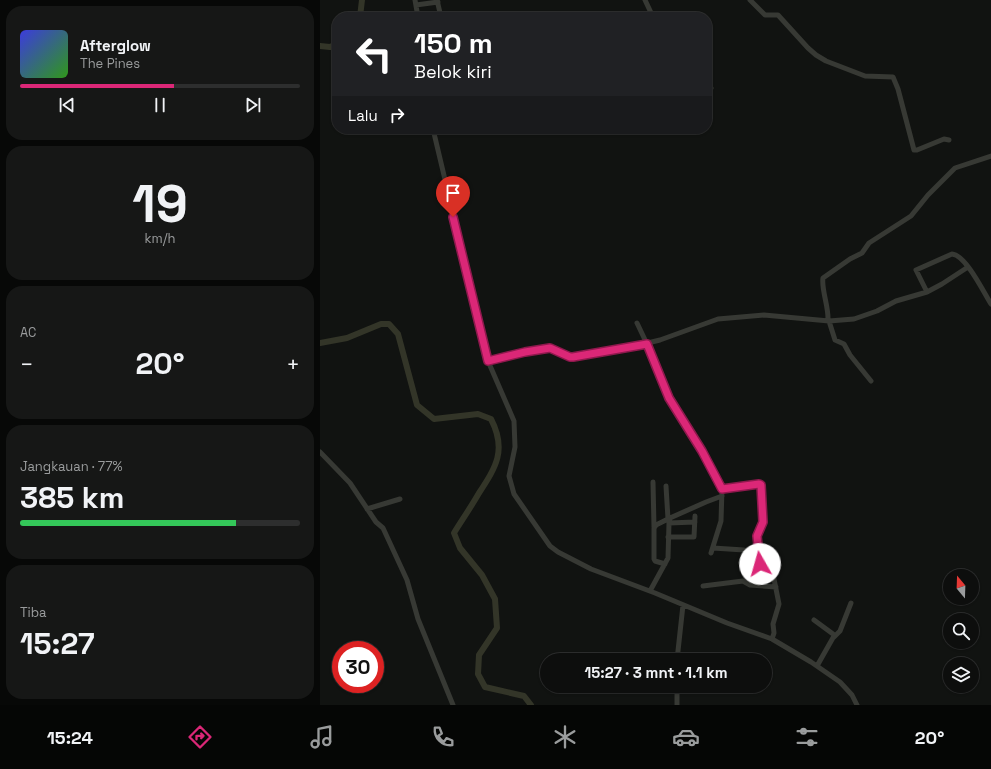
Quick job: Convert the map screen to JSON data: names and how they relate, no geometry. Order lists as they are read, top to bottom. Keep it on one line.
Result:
{"north":"top","page":{"turn":["150 m","Belok kiri"],"song":["Afterglow","The Pines"],"then":"Lalu","tile":[["19","km/h"],"AC",["Jangkauan · 77%","385 km"],["Tiba","15:27"]],"heat":["−","20°","+"],"limit":"30","trip":"15:27 · 3 mnt · 1.1 km","tabs":["15:24","20°"]}}
